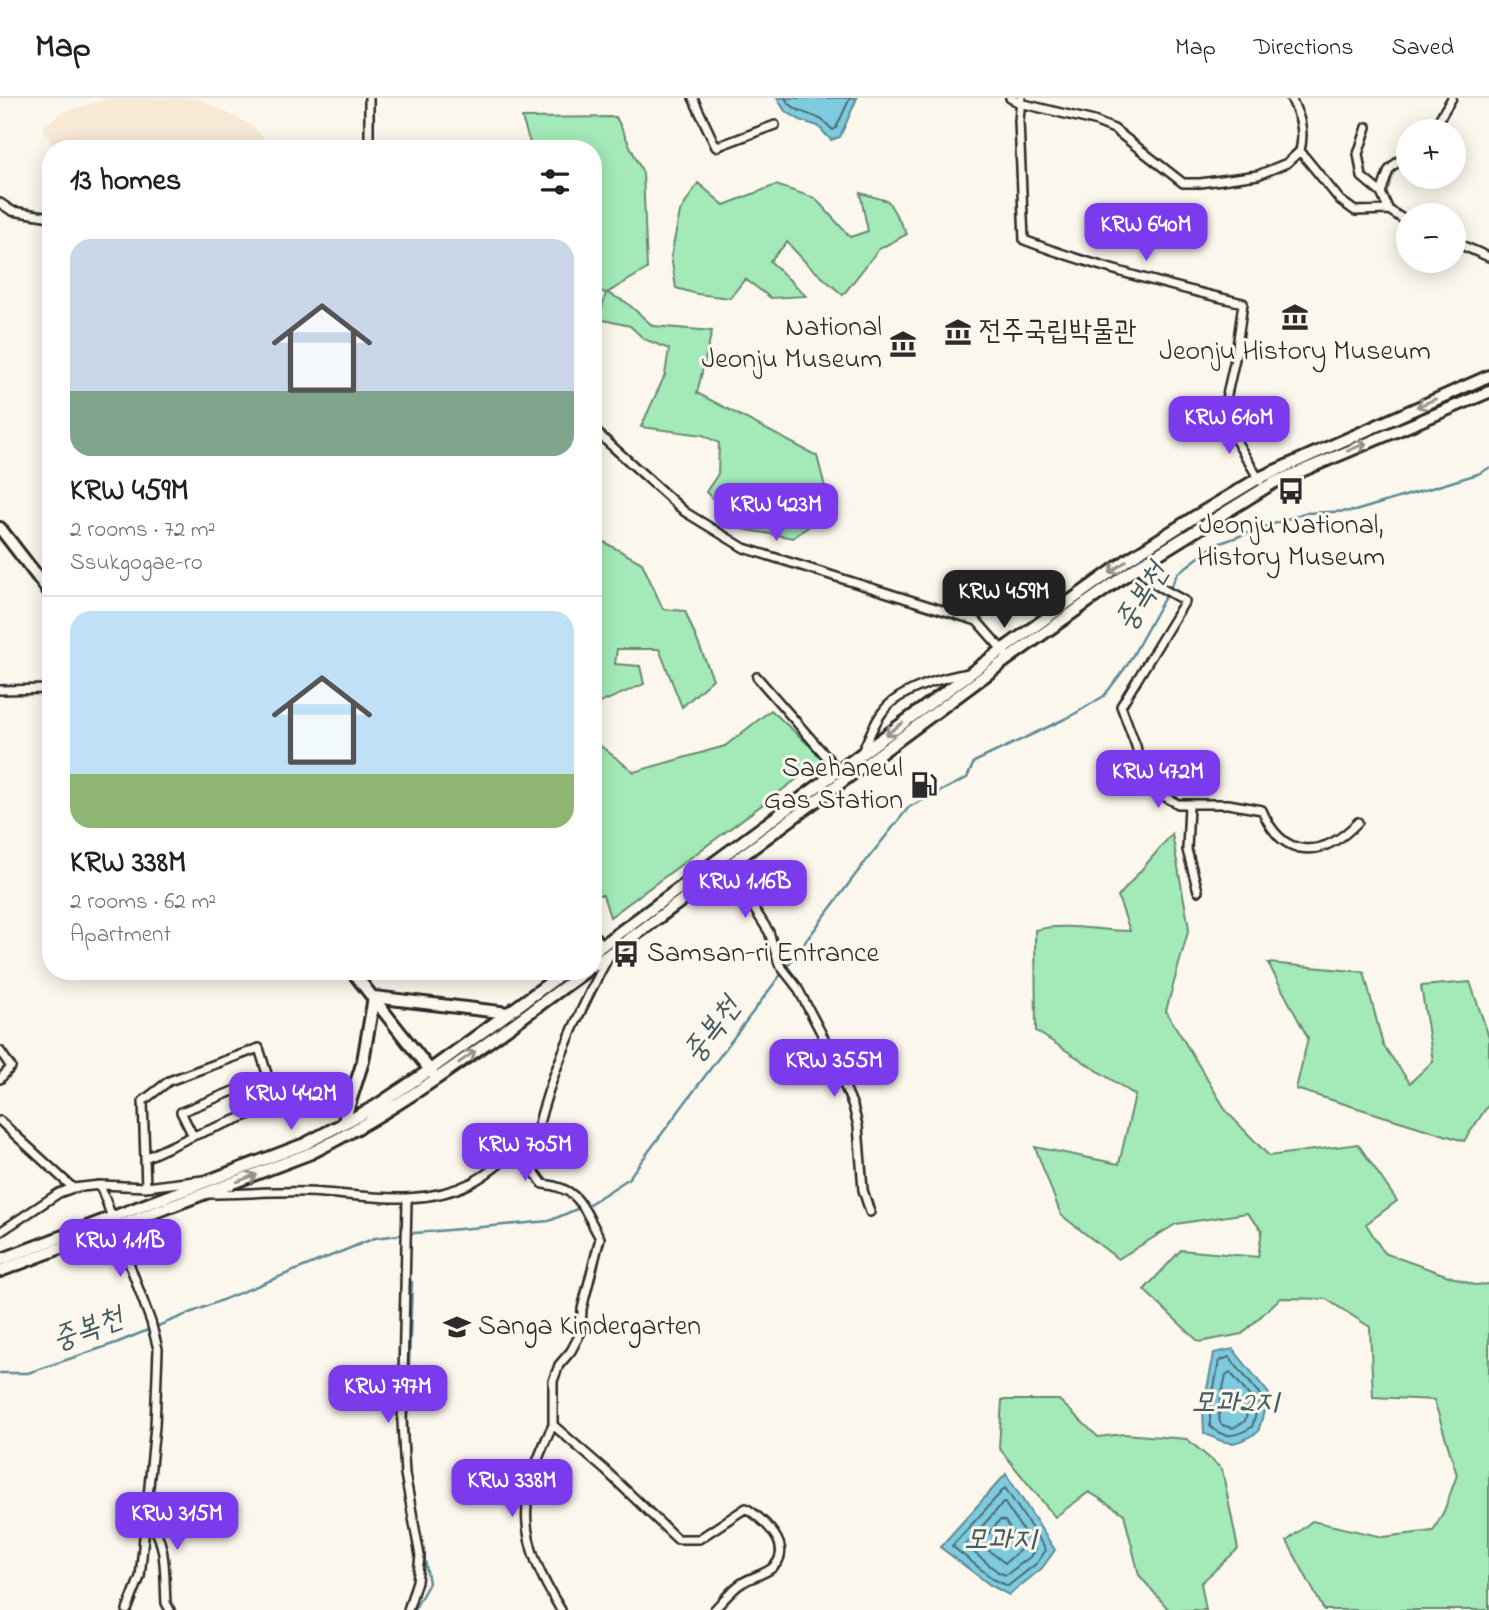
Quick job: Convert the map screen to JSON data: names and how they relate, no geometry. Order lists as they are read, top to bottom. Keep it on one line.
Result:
{"water":["중복천","모과2지","모과지"],"places":{"museum":["Jeonju History Museum","전주국립박물관","National Jeonju Museum"],"bus stop":["Jeonju National, History Museum","Samsan-ri Entrance"],"fuel station":["Saehaneul Gas Station"],"school or university":["Sanga Kindergarten"]},"page":{"header":"Map","nav":["Map","Directions","Saved"],"map_buttons":["+","−"],"heading":"13 homes","price":["KRW 640M","KRW 610M","KRW 423M","KRW 459M","KRW 472M","KRW 1.16B","KRW 355M","KRW 442M","KRW 705M","KRW 1.11B","KRW 797M","KRW 338M","KRW 315M"],"list":[{"name":"KRW 459M","note":"2 rooms · 72 m² · Ssukgogae-ro"},{"name":"KRW 338M","note":"2 rooms · 62 m² · Apartment"}]}}
